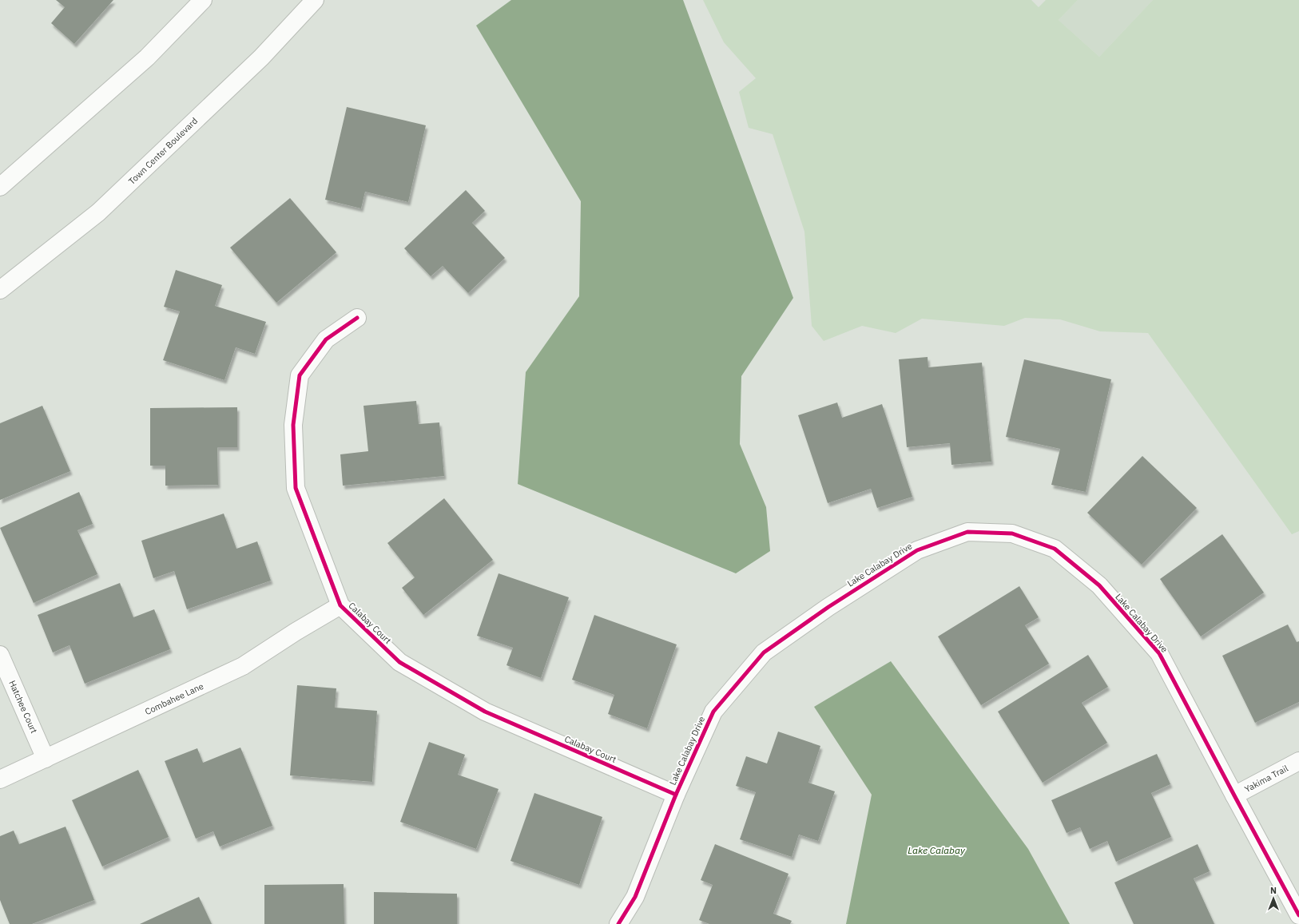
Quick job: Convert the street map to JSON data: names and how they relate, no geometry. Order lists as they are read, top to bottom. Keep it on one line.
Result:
{"streets":{"street":["Town Center Boulevard","Lake Calabay Drive","Calabay Court","Combahee Lane","Hatchee Court","Yakima Trail"]},"crossings":[["Lake Calabay Drive","Calabay Court"],["Lake Calabay Drive","Yakima Trail"],["Calabay Court","Combahee Lane"],["Combahee Lane","Hatchee Court"]],"water":["Lake Calabay"],"north":"top"}
